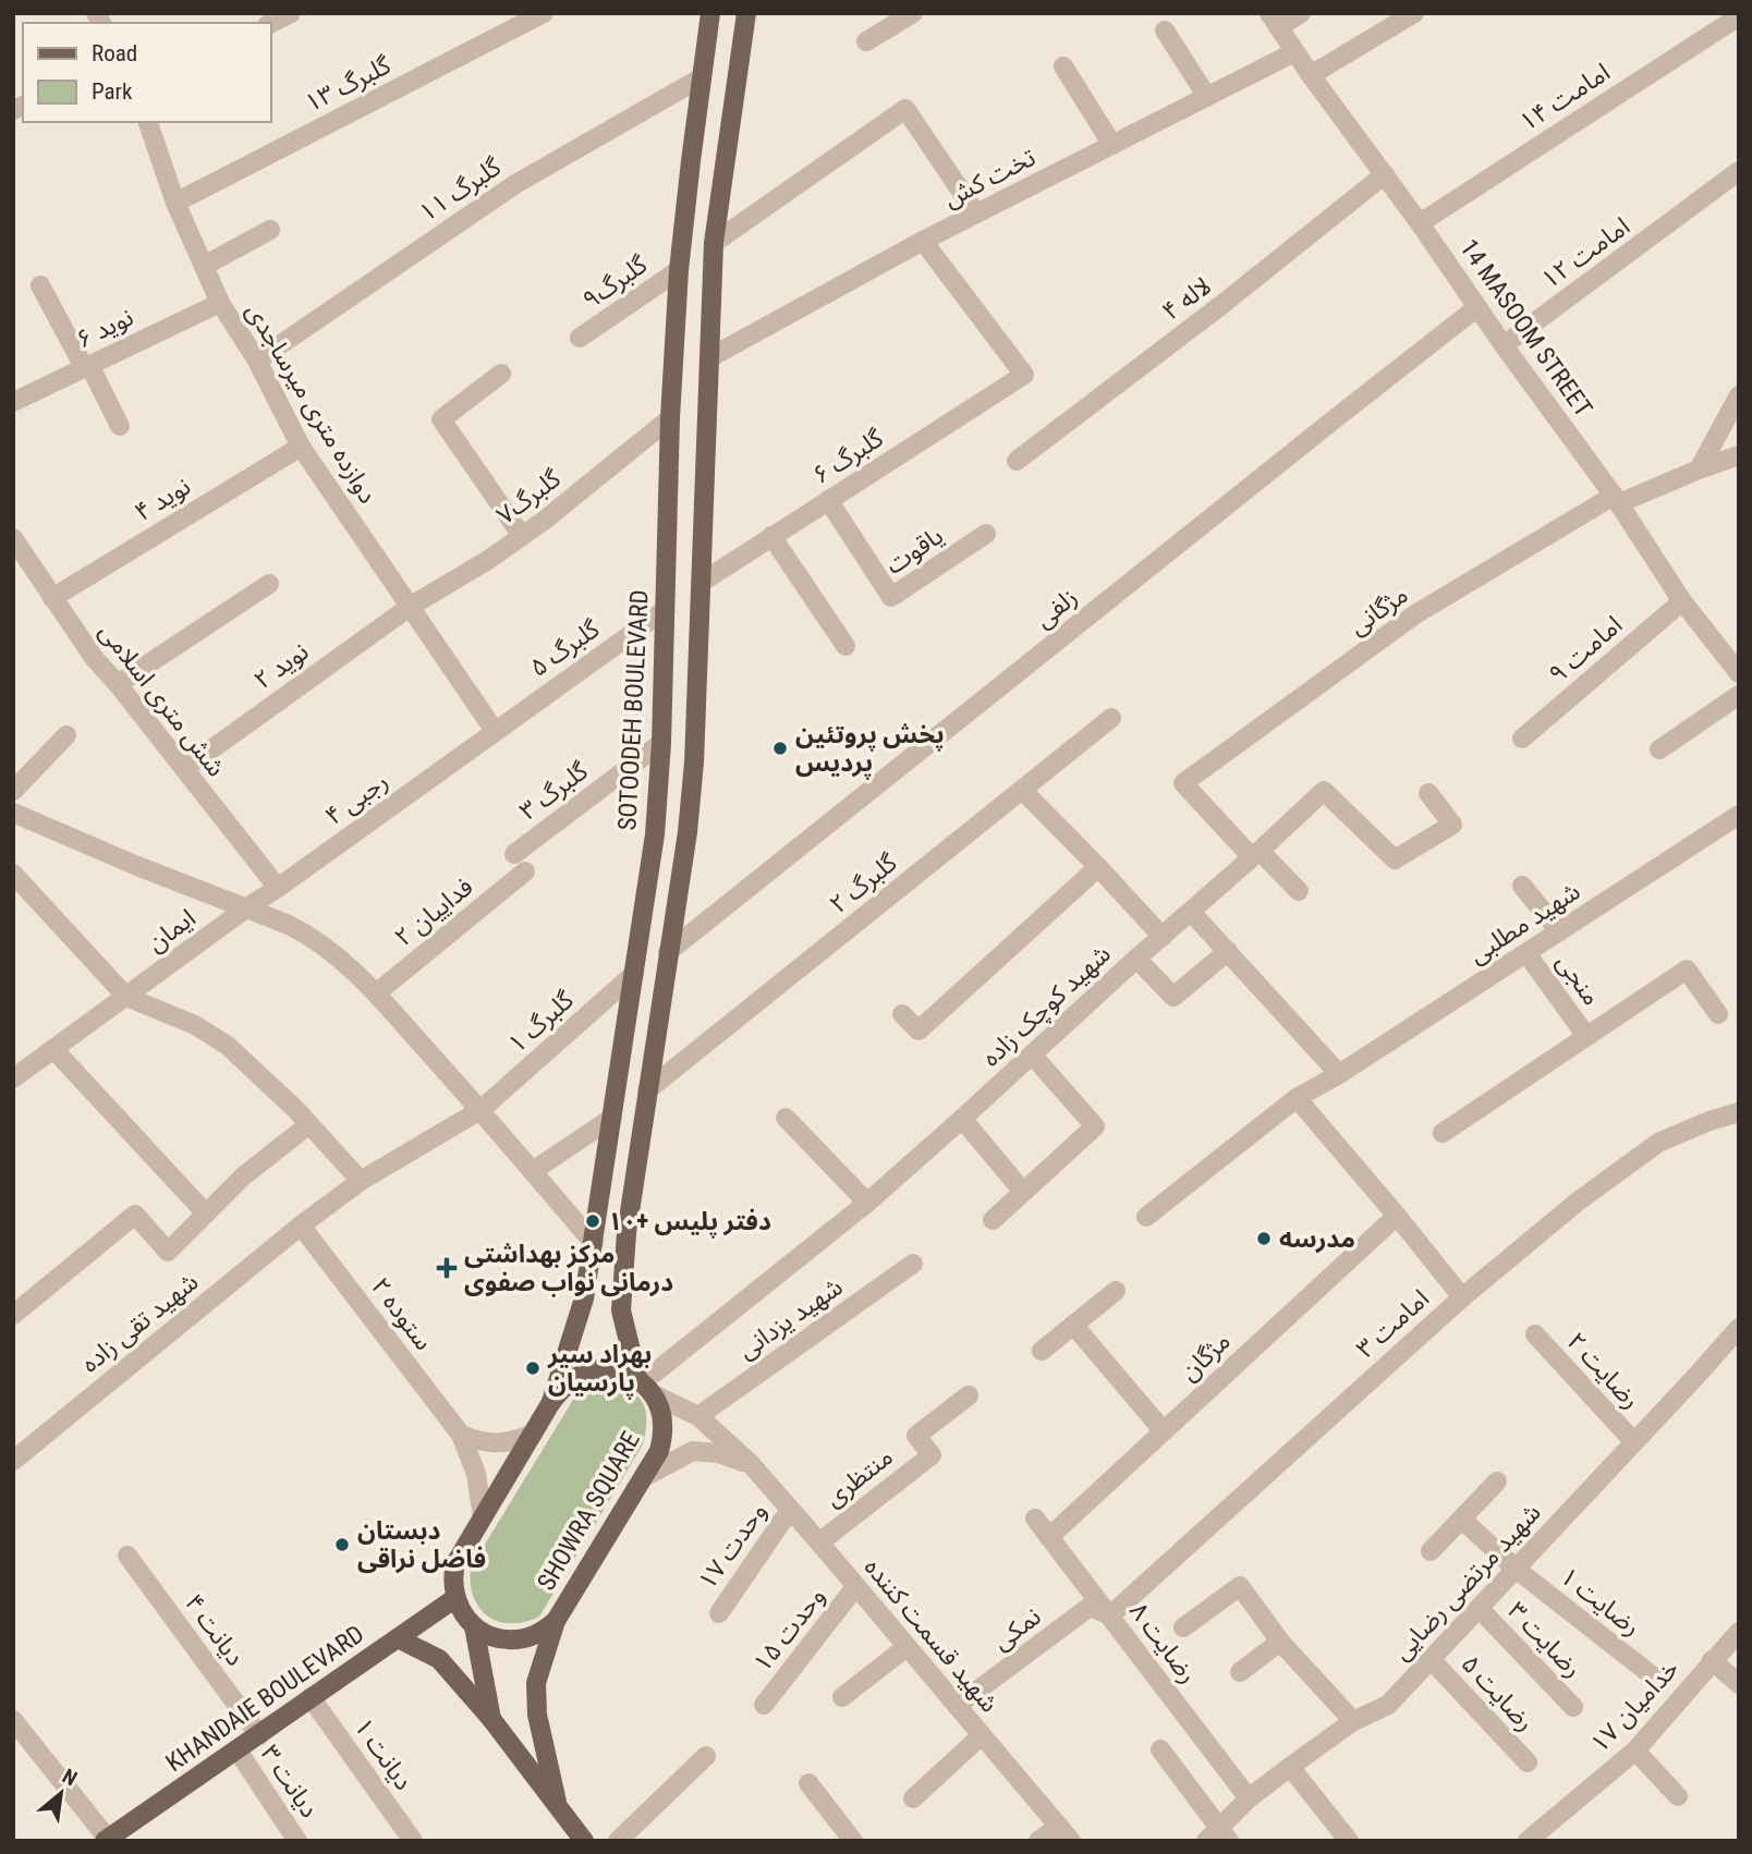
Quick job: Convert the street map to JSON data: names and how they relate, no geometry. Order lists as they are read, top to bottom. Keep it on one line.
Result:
{"streets":{"main road":["SOTOODEH BOULEVARD","SHOWRA SQUARE","KHANDAIE BOULEVARD"],"street":["گلبرگ ۱۳","امامت ۱۴","تخت کش","گلبرگ ۱۱","امامت ۱۲","گلبرگ۹","لاله ۴","نوید ۶","14 MASOOM STREET","دوازده متری میرساجدی","گلبرگ ۶","گلبرگ۷","نوید ۴","یاقوت","زلفی","مژگانی","گلبرگ ۵","امامت ۹","نوید ۲","شش متری اسلامی","گلبرگ ۳","رجبی ۴","گلبرگ ۲","فداییان ۲","شهید مطلبی","ایمان","منجی","شهید کوچک زاده","گلبرگ ۱","ستوده ۲","شهید یزدانی","شهید تقی زاده","امامت ۳","مژگان","رضایت ۲","منتظری","وحدت ۱۷","شهید مرتضی رضایی","رضایت ۱","نمکی","دیانت ۴","وحدت ۱۵","شهید قسمت کننده","رضایت ۳","رضایت ۸","رضایت ۵","خدامیان ۱۷","دیانت ۱","دیانت ۳"]},"crossings":[["گلبرگ ۱۳","دوازده متری میرساجدی"],["امامت ۱۴","14 MASOOM STREET"],["تخت کش","14 MASOOM STREET"],["تخت کش","گلبرگ ۶"],["گلبرگ ۱۱","دوازده متری میرساجدی"],["گلبرگ ۱۱","SOTOODEH BOULEVARD"],["امامت ۱۲","14 MASOOM STREET"],["گلبرگ۹","SOTOODEH BOULEVARD"],["لاله ۴","14 MASOOM STREET"],["نوید ۶","دوازده متری میرساجدی"],["14 MASOOM STREET","زلفی"],["14 MASOOM STREET","مژگانی"],["14 MASOOM STREET","امامت ۹"],["دوازده متری میرساجدی","گلبرگ۷"],["دوازده متری میرساجدی","نوید ۴"],["دوازده متری میرساجدی","گلبرگ ۵"],["دوازده متری میرساجدی","نوید ۲"],["دوازده متری میرساجدی","رجبی ۴"],["گلبرگ ۶","یاقوت"],["گلبرگ۷","نوید ۲"],["گلبرگ۷","SOTOODEH BOULEVARD"],["نوید ۴","شش متری اسلامی"],["مژگانی","شهید کوچک زاده"],["گلبرگ ۵","SOTOODEH BOULEVARD"],["گلبرگ ۵","رجبی ۴"],["نوید ۲","شش متری اسلامی"],["شش متری اسلامی","رجبی ۴"],["SOTOODEH BOULEVARD","گلبرگ ۳"],["SOTOODEH BOULEVARD","گلبرگ ۱"],["رجبی ۴","ایمان"],["شهید مطلبی","منجی"],["شهید کوچک زاده","SHOWRA SQUARE"],["شهید کوچک زاده","شهید قسمت کننده"],["گلبرگ ۱","شهید تقی زاده"],["ستوده ۲","شهید تقی زاده"],["شهید یزدانی","شهید قسمت کننده"],["امامت ۳","نمکی"],["امامت ۳","رضایت ۸"],["مژگان","رضایت ۸"],["رضایت ۲","شهید مرتضی رضایی"],["منتظری","شهید قسمت کننده"],["SHOWRA SQUARE","شهید قسمت کننده"],["وحدت ۱۷","شهید قسمت کننده"],["شهید مرتضی رضایی","رضایت ۱"],["شهید مرتضی رضایی","رضایت ۳"],["شهید مرتضی رضایی","رضایت ۸"],["شهید مرتضی رضایی","رضایت ۵"],["نمکی","شهید قسمت کننده"],["نمکی","رضایت ۸"],["دیانت ۴","KHANDAIE BOULEVARD"],["وحدت ۱۵","شهید قسمت کننده"],["KHANDAIE BOULEVARD","دیانت ۱"],["KHANDAIE BOULEVARD","دیانت ۳"]],"places":{"other":["پخش پروتئین پردیس","دفتر پلیس +۱۰","مدرسه","بهراد سیر پارسیان","دبستان فاضل نراقی"],"health":["مرکز بهداشتی درمانی نواب صفوی"]},"legend":["Road","Park"],"north":"top right"}
